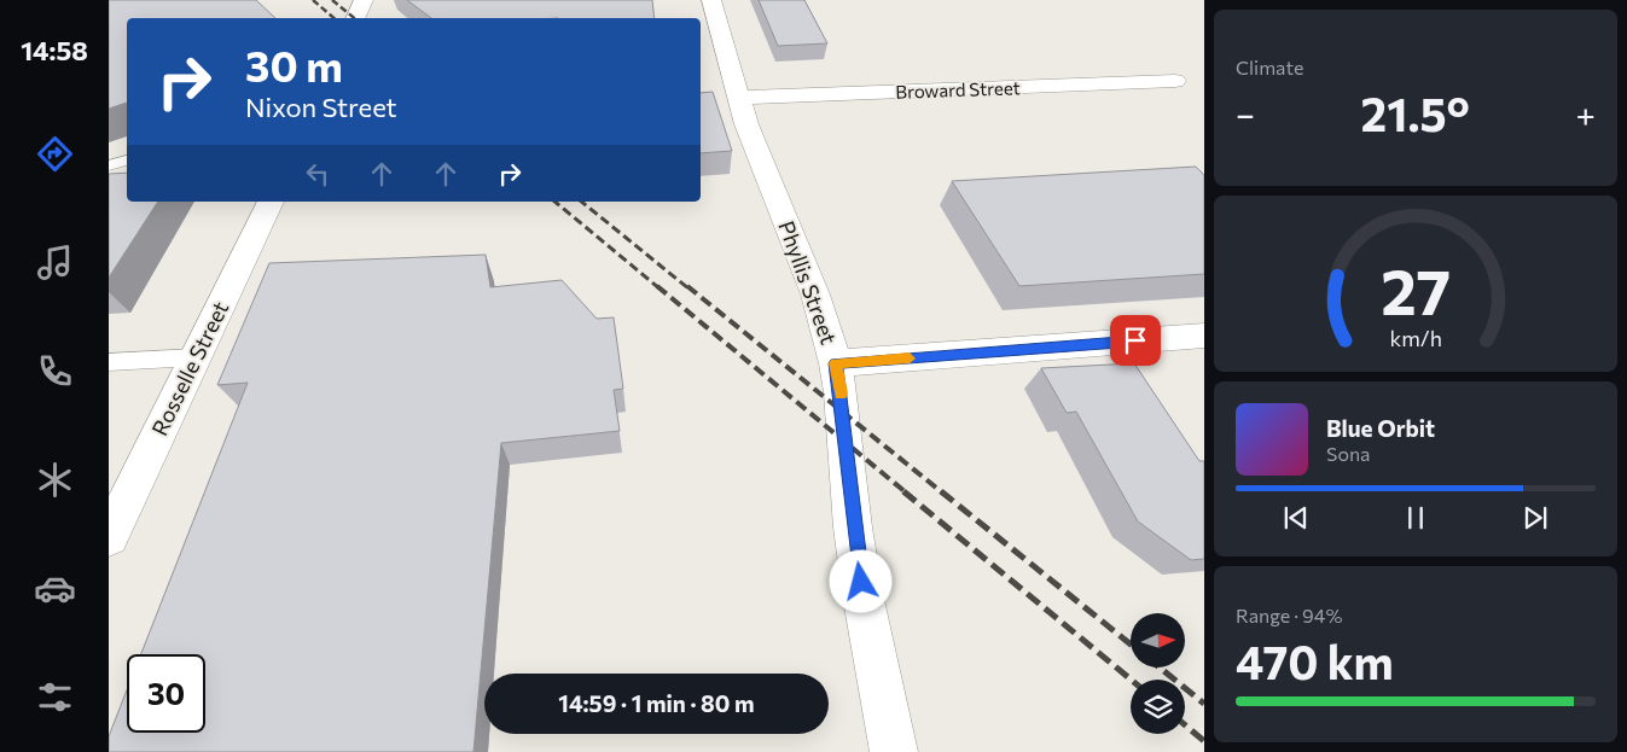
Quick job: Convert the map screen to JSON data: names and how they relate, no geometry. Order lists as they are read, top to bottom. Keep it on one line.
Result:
{"streets":{"street":["Broward Street","Phyllis Street","Rosselle Street"]},"crossings":[["Broward Street","Phyllis Street"]],"north":"right","page":{"tabs":"14:58","tile":["Climate",["Range · 94%","470 km"]],"turn":["30 m","Nixon Street"],"heat":["−","21.5°","+"],"song":["Blue Orbit","Sona"],"limit":"30","trip":"14:59 · 1 min · 80 m","gauge":["27","km/h"]}}
